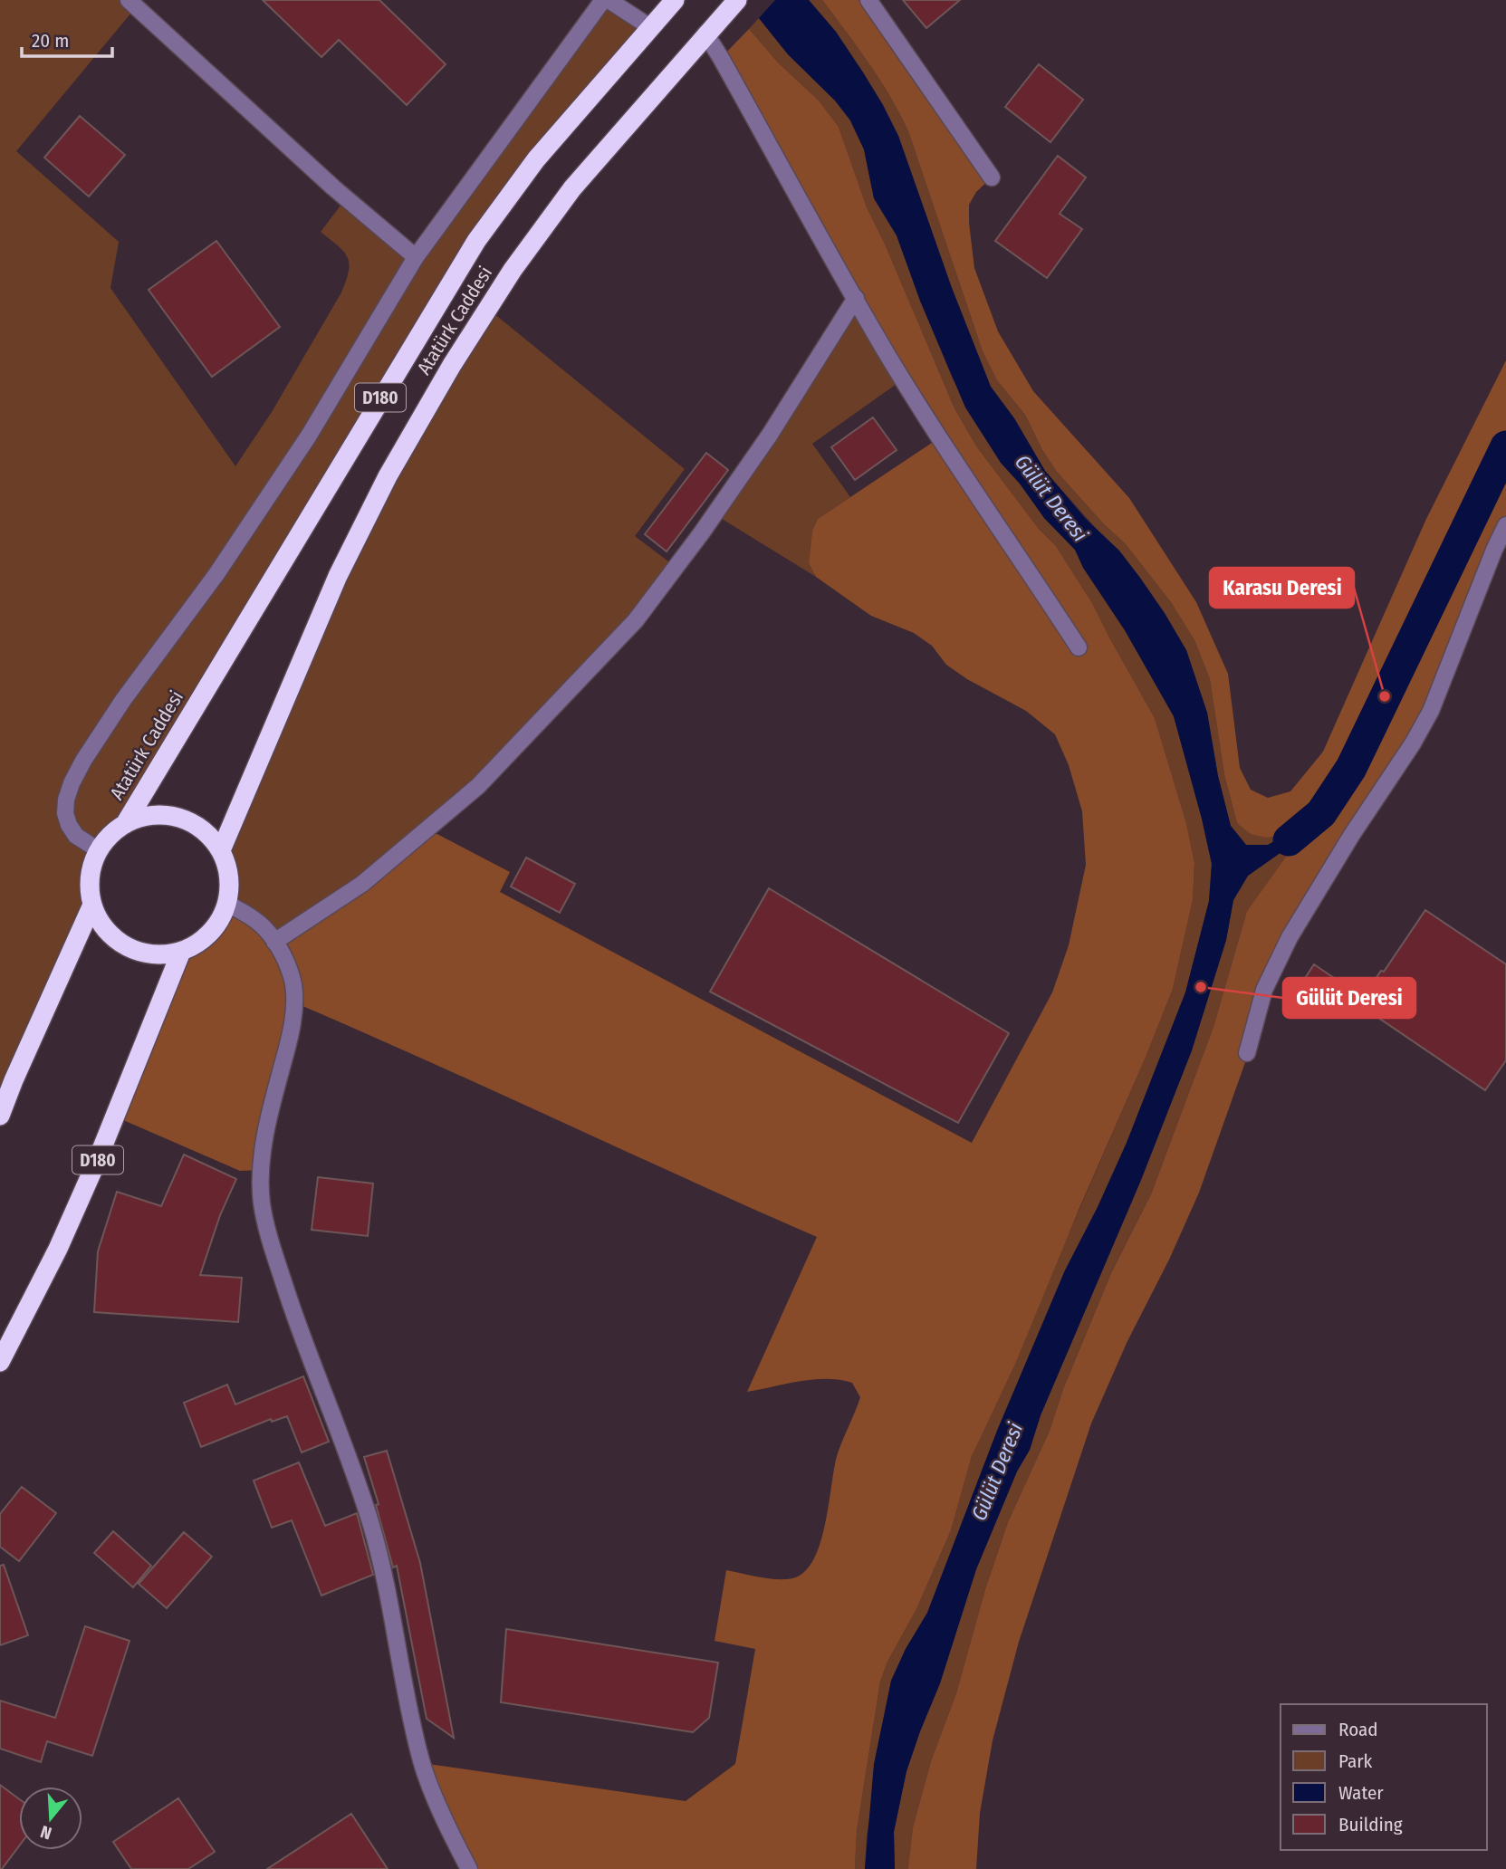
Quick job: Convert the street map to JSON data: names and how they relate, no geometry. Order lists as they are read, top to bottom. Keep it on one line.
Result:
{"streets":{"highway":["Atatürk Caddesi","D180"]},"crossings":[["Atatürk Caddesi","D180"]],"water":["Gülüt Deresi"],"places":["Karasu Deresi","Gülüt Deresi"],"legend":["Road","Park","Water","Building"],"scale_bar":"20 m","north":"bottom"}
